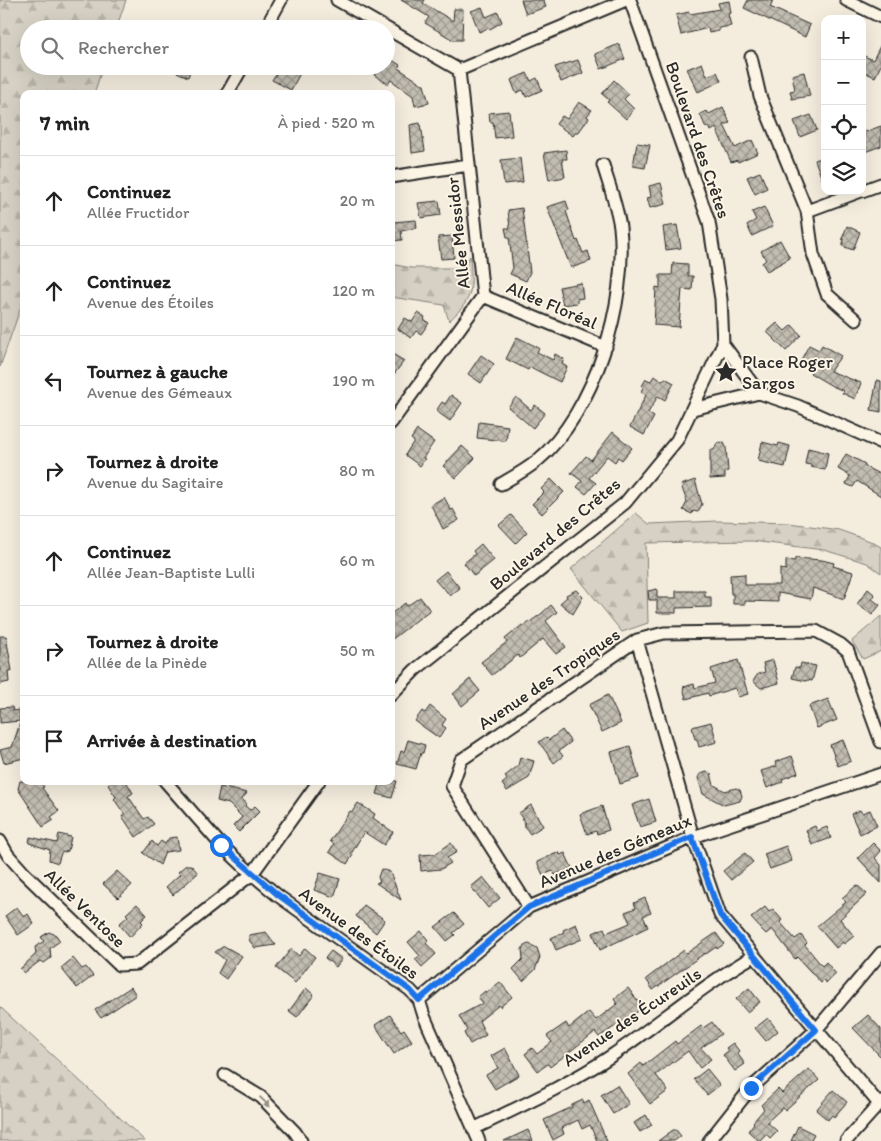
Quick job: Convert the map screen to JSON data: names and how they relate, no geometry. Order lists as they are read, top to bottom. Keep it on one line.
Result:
{"streets":{"street":["Boulevard des Crêtes","Allée Messidor","Allée Floréal","Avenue des Tropiques","Avenue des Gémeaux","Allée Ventose","Avenue des Étoiles","Avenue des Écureuils"]},"crossings":[["Allée Messidor","Allée Floréal"],["Avenue des Tropiques","Avenue des Gémeaux"],["Avenue des Gémeaux","Avenue des Étoiles"],["Allée Ventose","Avenue des Étoiles"],["Avenue des Étoiles","Avenue des Écureuils"]],"places":{"place":["Place Roger Sargos"]},"page":{"map_buttons":["+","−"],"search":"Rechercher","heading":["7 min","À pied · 520 m"],"list":[["Continuez","Allée Fructidor","20 m"],["Continuez","Avenue des Étoiles","120 m"],["Tournez à gauche","Avenue des Gémeaux","190 m"],["Tournez à droite","Avenue du Sagitaire","80 m"],["Continuez","Allée Jean-Baptiste Lulli","60 m"],["Tournez à droite","Allée de la Pinède","50 m"],"Arrivée à destination"]}}
